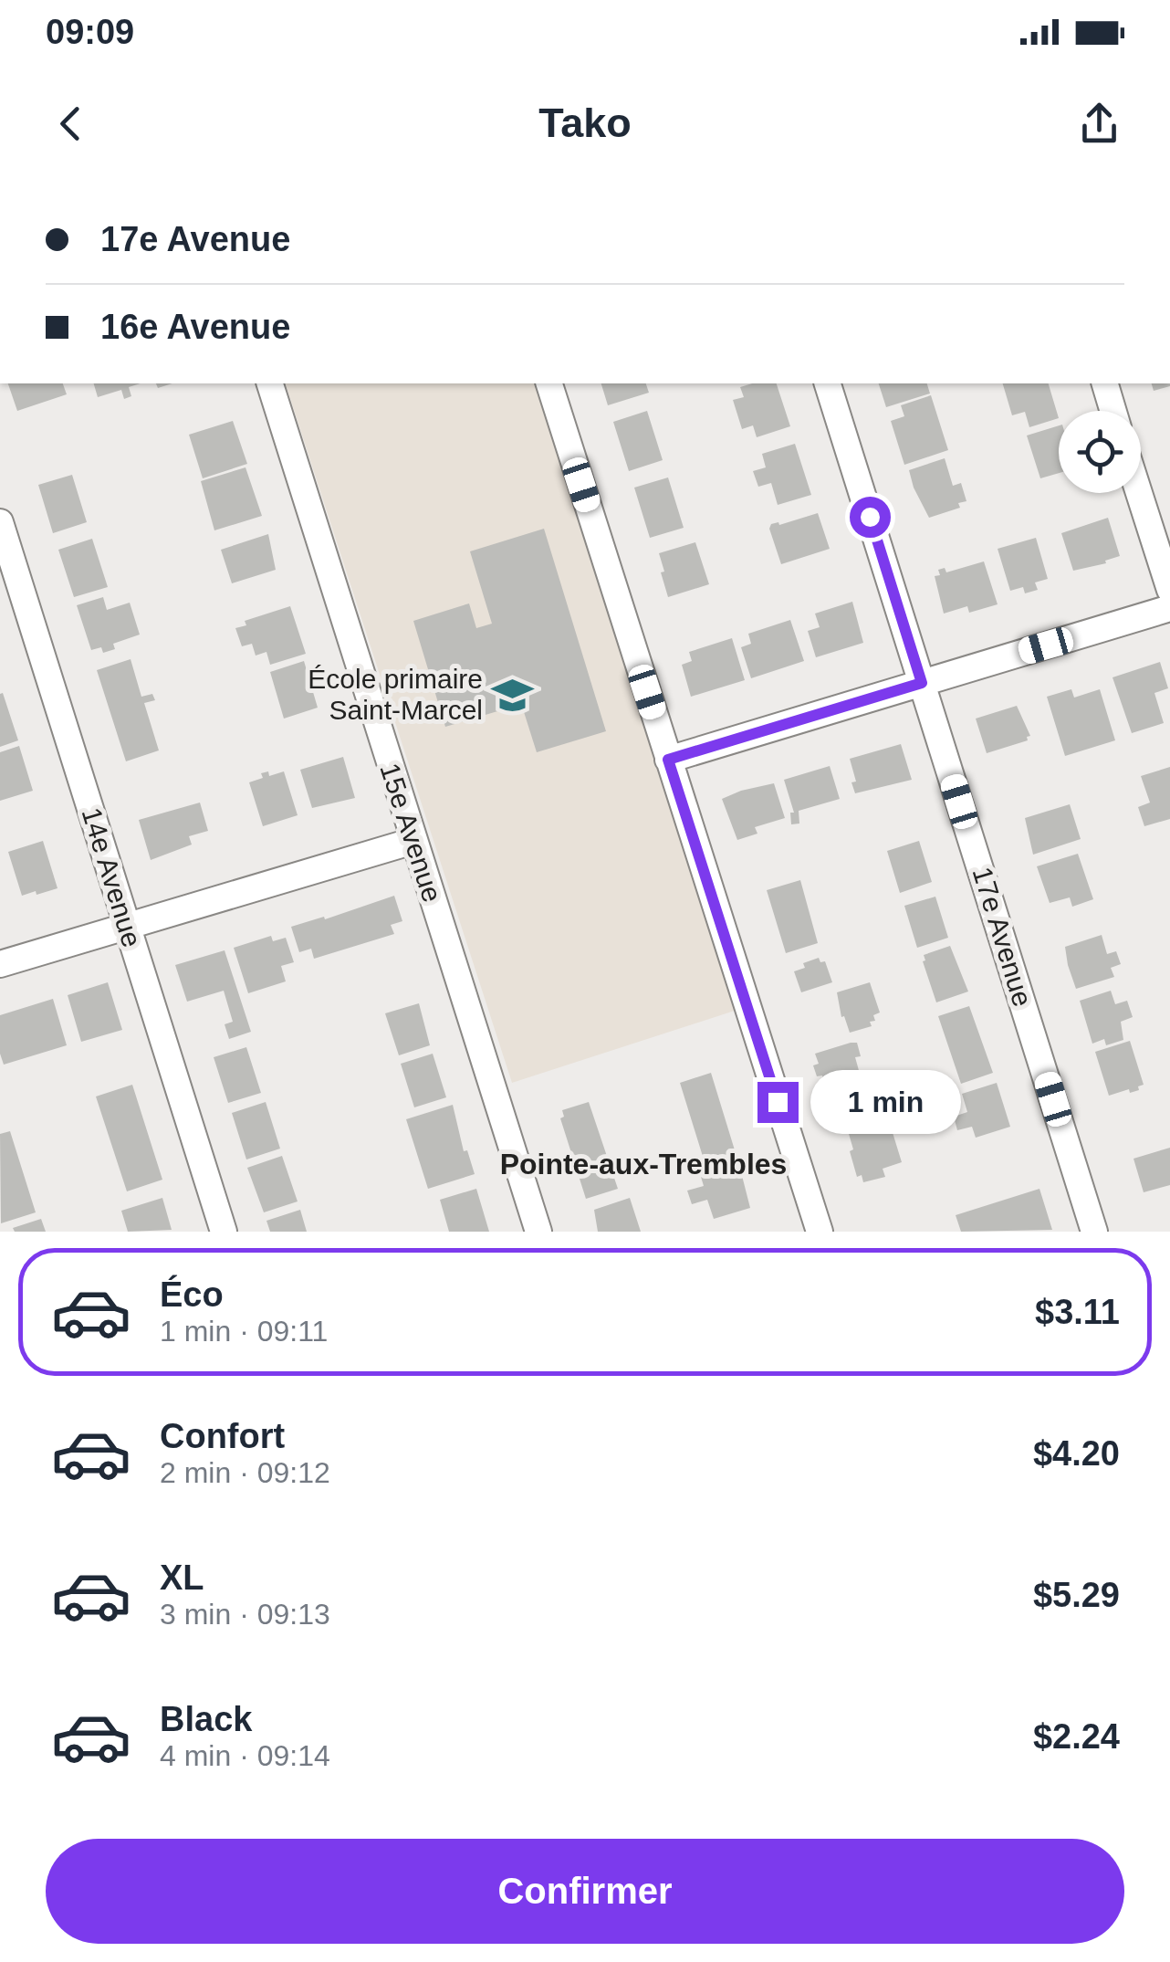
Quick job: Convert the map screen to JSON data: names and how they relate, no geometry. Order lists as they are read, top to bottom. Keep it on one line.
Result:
{"streets":{"street":["15e Avenue","14e Avenue","17e Avenue"]},"districts":["Pointe-aux-Trembles"],"places":{"school or university":["École primaire Saint-Marcel"]},"page":{"status":"09:09","header":"Tako","banner":["17e Avenue","16e Avenue"],"bubble":"1 min","list":[{"name":"Éco","note":"1 min · 09:11","value":"$3.11"},{"name":"Confort","note":"2 min · 09:12","value":"$4.20"},{"name":"XL","note":"3 min · 09:13","value":"$5.29"},{"name":"Black","note":"4 min · 09:14","value":"$2.24"}],"buttons":"Confirmer"}}
